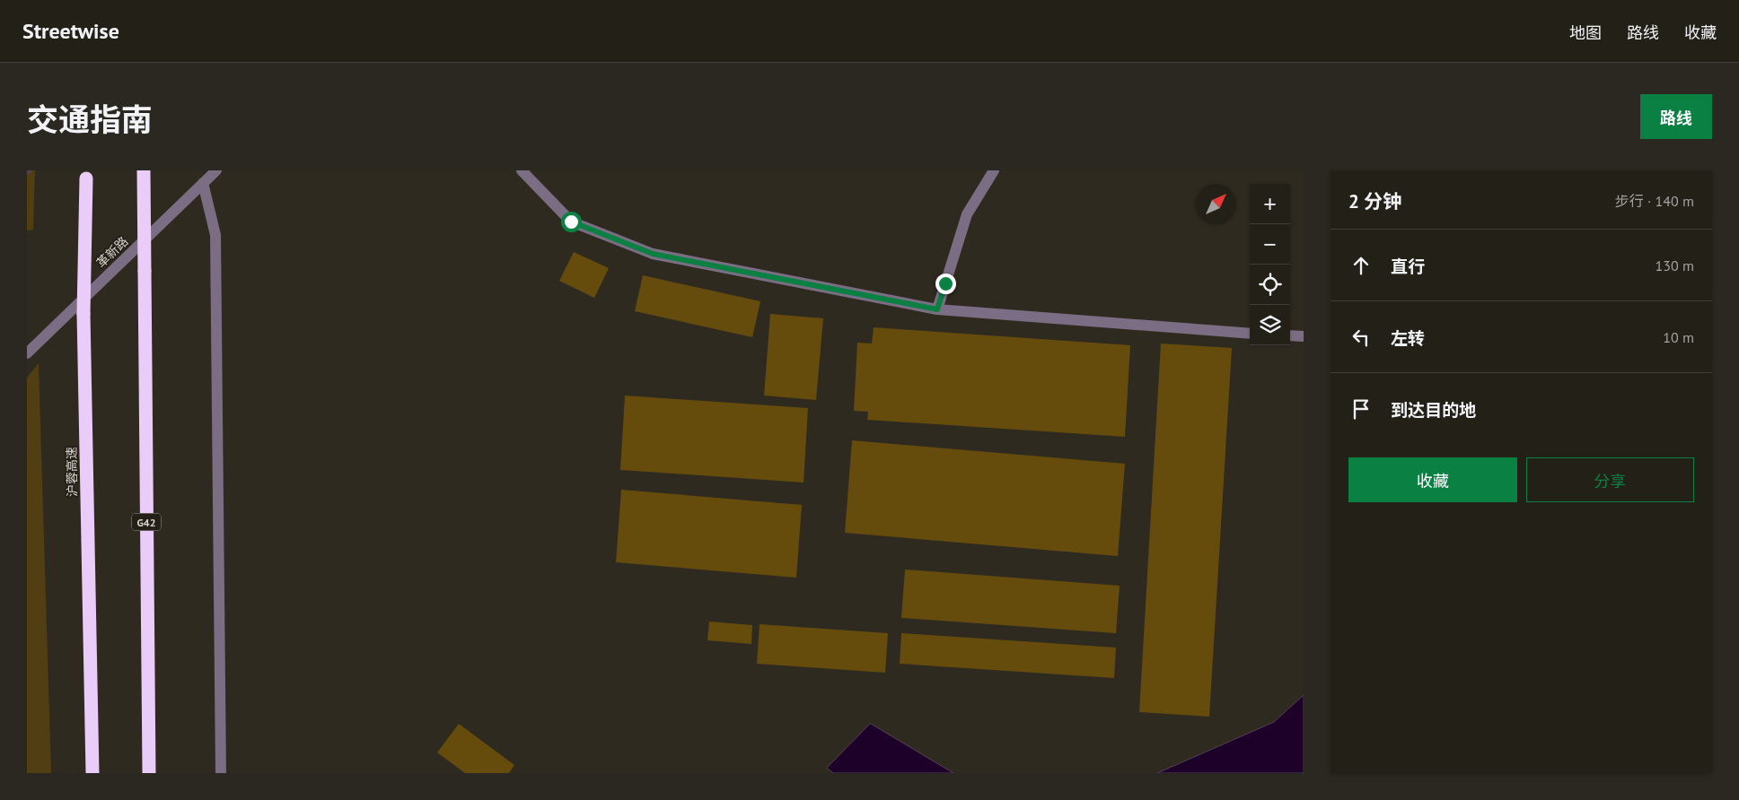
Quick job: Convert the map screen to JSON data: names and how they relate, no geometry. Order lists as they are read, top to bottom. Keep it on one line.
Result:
{"streets":{"highway":["沪蓉高速","G42"],"street":["革新路"]},"north":"top right","page":{"header":"Streetwise","nav":["地图","路线","收藏"],"title":"交通指南","buttons":["路线",["收藏","分享"]],"heading":["2 分钟","步行 · 140 m"],"map_buttons":["+","−"],"list":[["直行","130 m"],["左转","10 m"],"到达目的地"]}}
